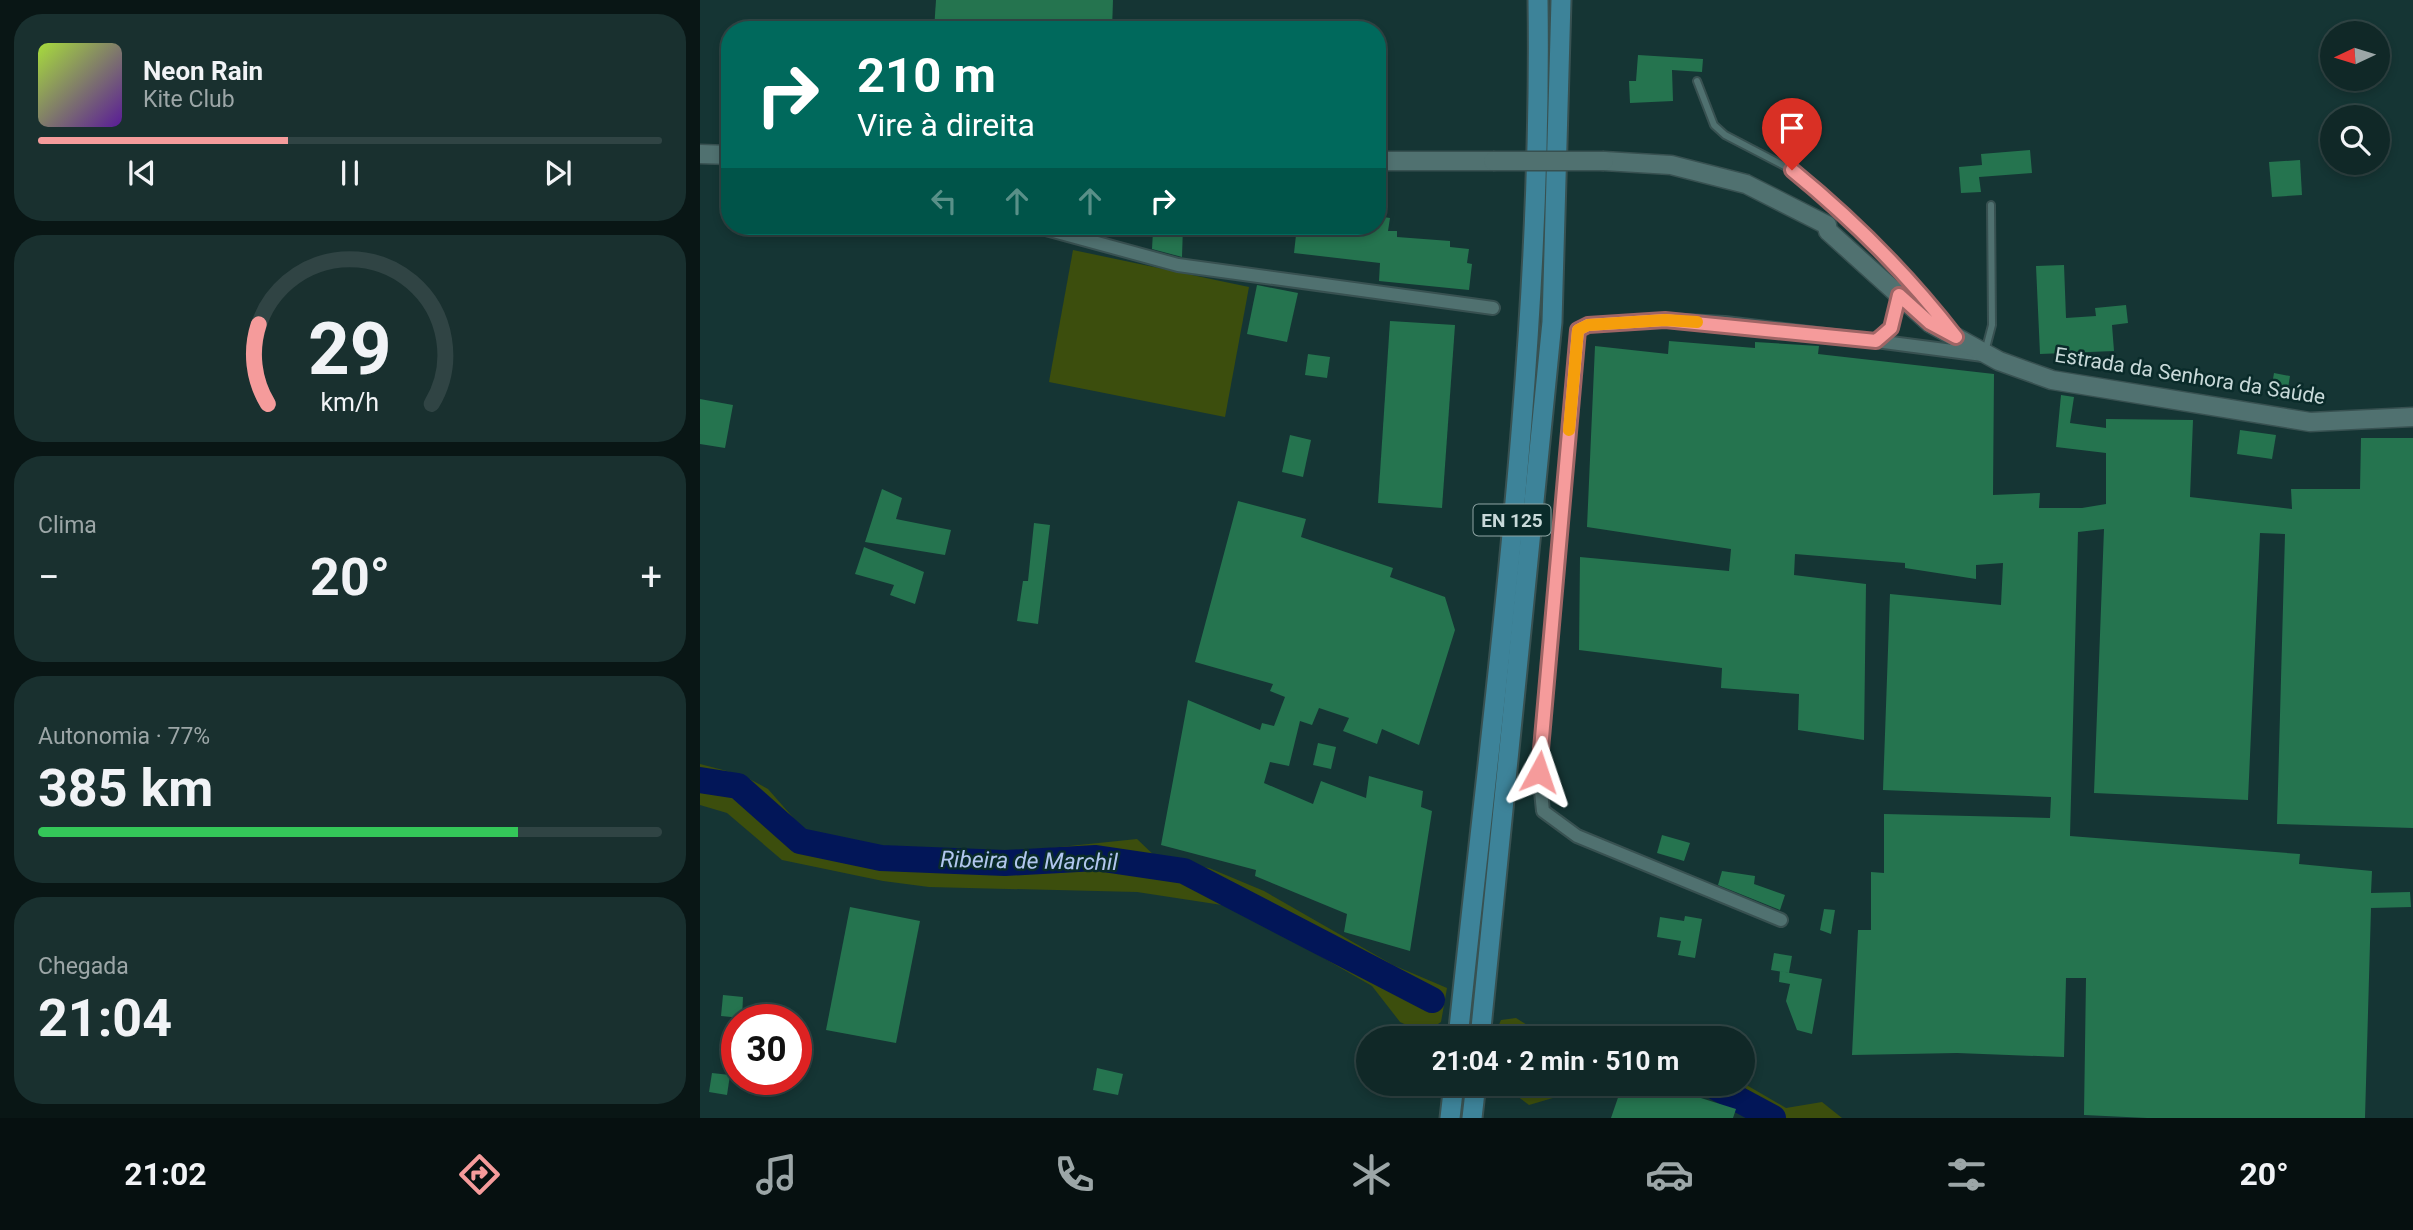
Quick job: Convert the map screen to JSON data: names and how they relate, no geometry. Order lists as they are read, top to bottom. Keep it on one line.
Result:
{"streets":{"main road":["EN 125"],"street":["Estrada da Senhora da Saúde"]},"water":["Ribeira de Marchil"],"north":"left","page":{"turn":["210 m","Vire à direita"],"song":["Neon Rain","Kite Club"],"tile":["Clima",["Autonomia · 77%","385 km"],["Chegada","21:04"]],"heat":["−","20°","+"],"limit":"30","trip":"21:04 · 2 min · 510 m","tabs":["21:02","20°"],"gauge":["29","km/h"]}}
